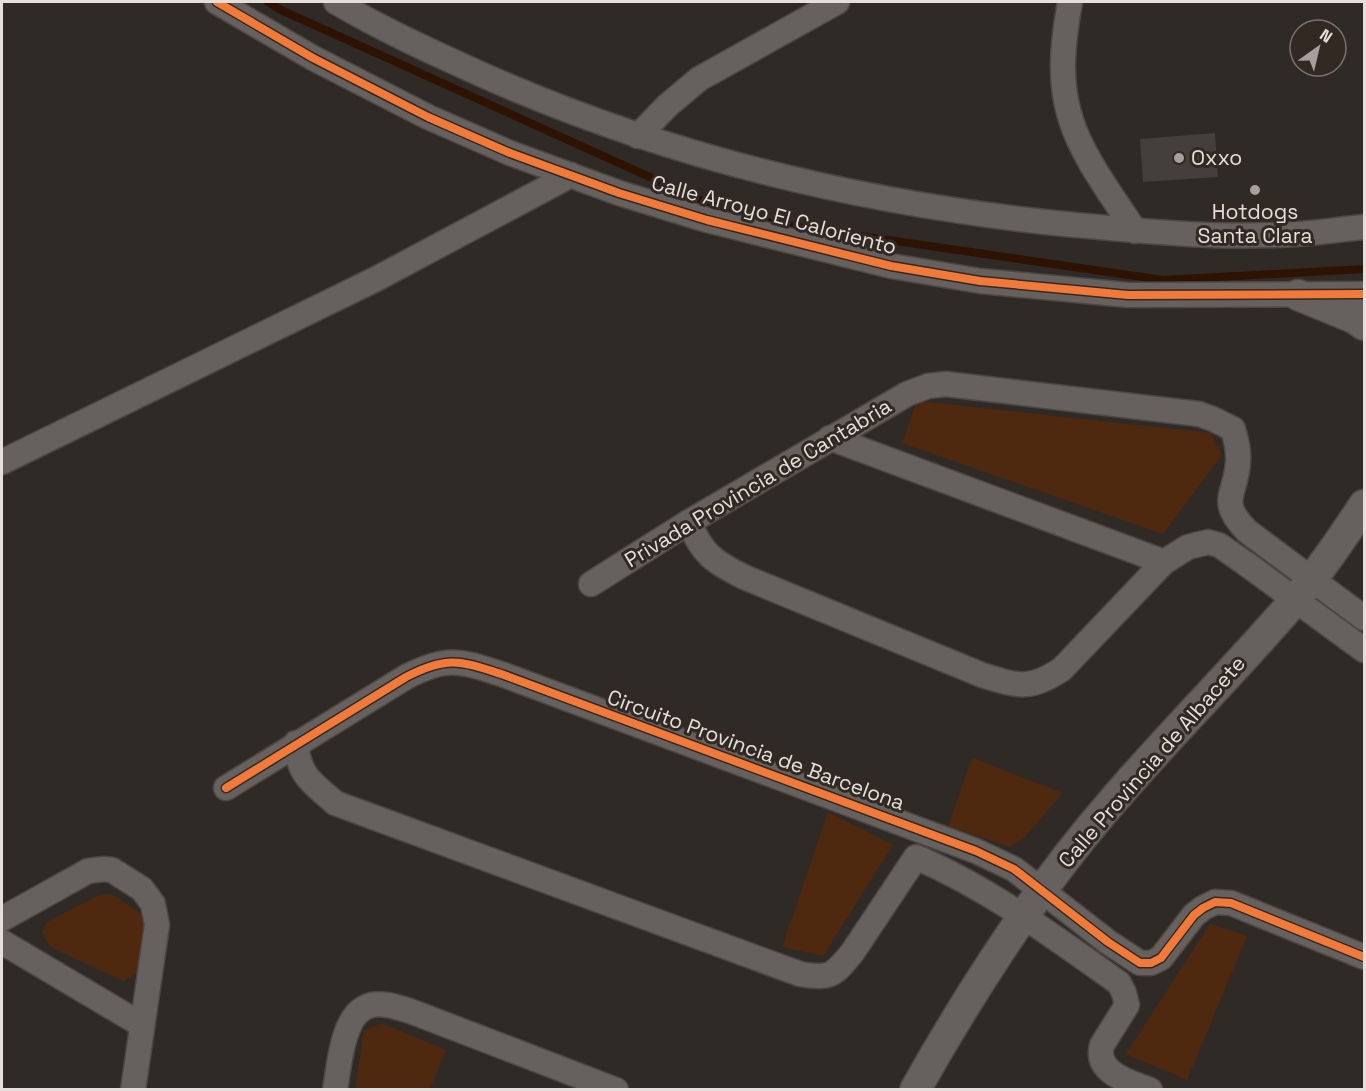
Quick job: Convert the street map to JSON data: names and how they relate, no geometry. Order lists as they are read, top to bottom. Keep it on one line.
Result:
{"streets":{"street":["Calle Arroyo El Caloriento","Privada Provincia de Cantabria","Circuito Provincia de Barcelona","Calle Provincia de Albacete"]},"crossings":[["Privada Provincia de Cantabria","Calle Provincia de Albacete"],["Circuito Provincia de Barcelona","Calle Provincia de Albacete"]],"places":["Oxxo","Hotdogs Santa Clara"],"north":"top right"}
